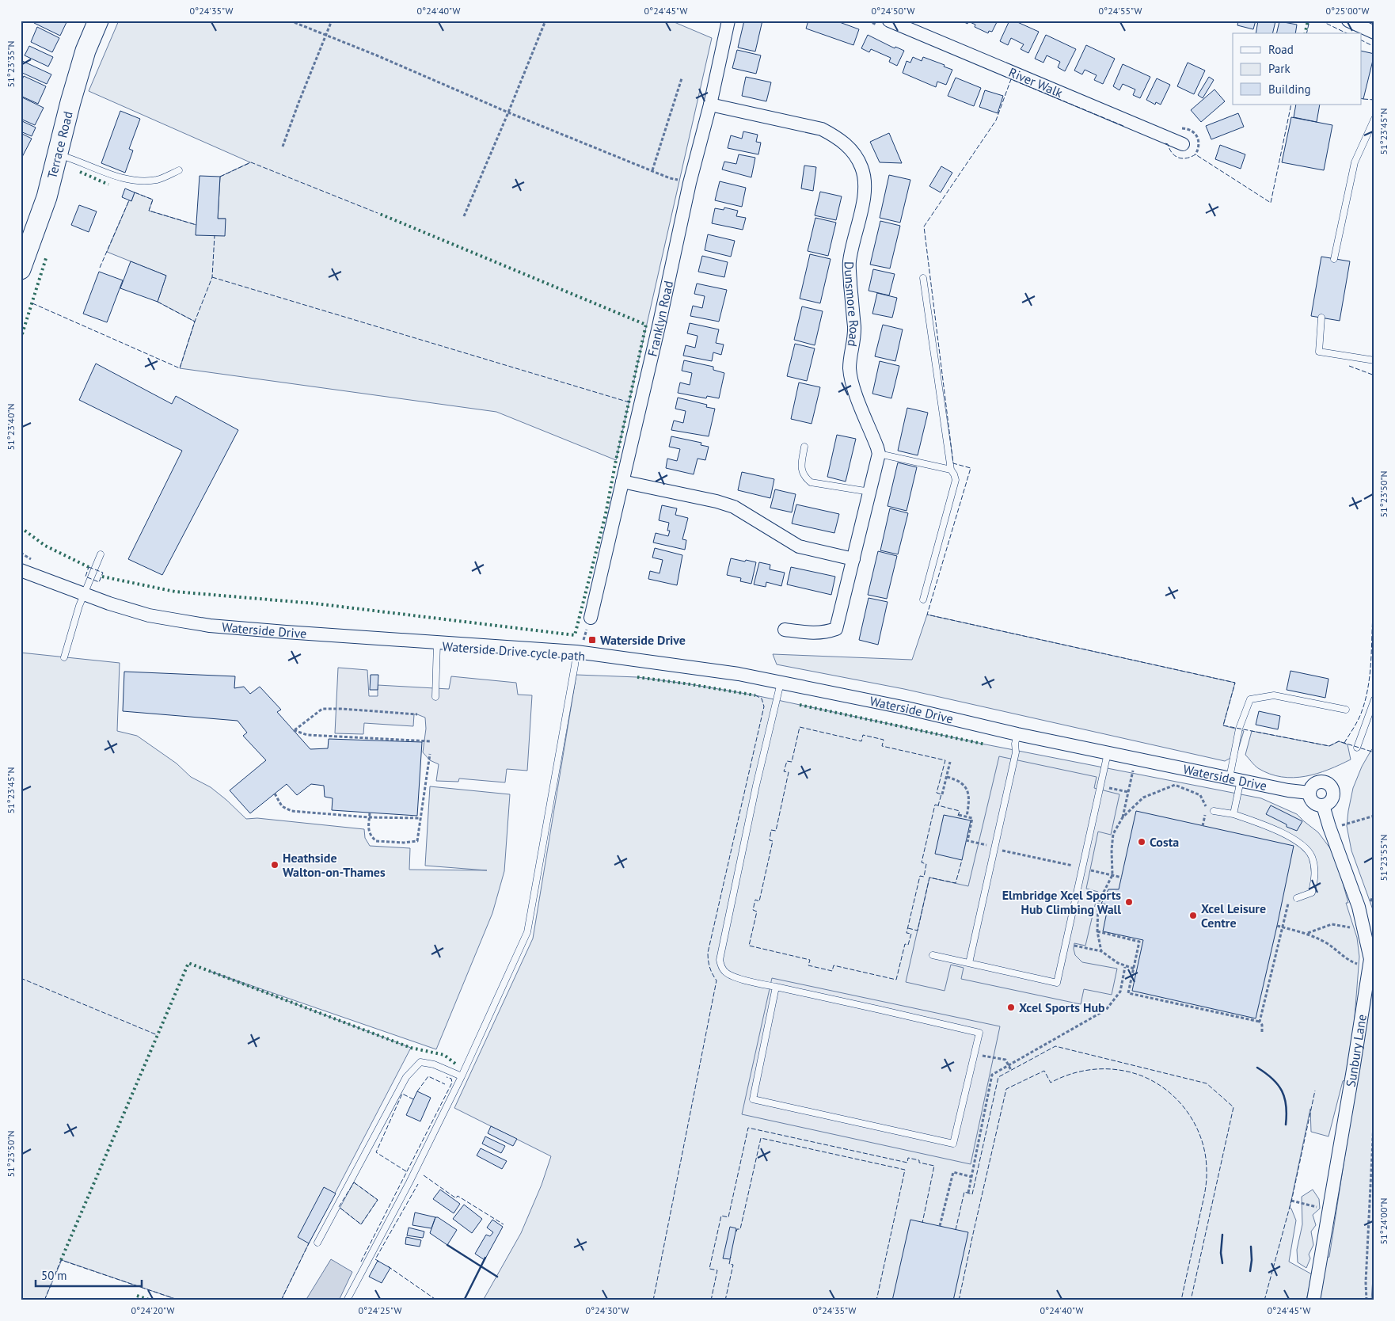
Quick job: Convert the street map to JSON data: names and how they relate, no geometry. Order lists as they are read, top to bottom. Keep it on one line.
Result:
{"streets":{"main road":["Terrace Road"],"street":["River Walk","Dunsmore Road","Franklyn Road","Waterside Drive","Sunbury Lane"]},"crossings":[["Dunsmore Road","Franklyn Road"],["Waterside Drive","Sunbury Lane"]],"places":{"transit":["Waterside Drive"],"other":["Costa","Heathside Walton-on-Thames","Elmbridge Xcel Sports Hub Climbing Wall","Xcel Leisure Centre","Xcel Sports Hub"]},"legend":["Road","Park","Building"],"scale_bar":"50 m","coordinates":["0°24'35\"W","0°24'40\"W","0°24'45\"W","0°24'50\"W","0°24'55\"W","0°25'00\"W","51°23'35\"N","51°23'45\"N","51°23'40\"N","51°23'50\"N","51°23'55\"N","51°24'00\"N","0°24'20\"W","0°24'25\"W","0°24'30\"W"]}
